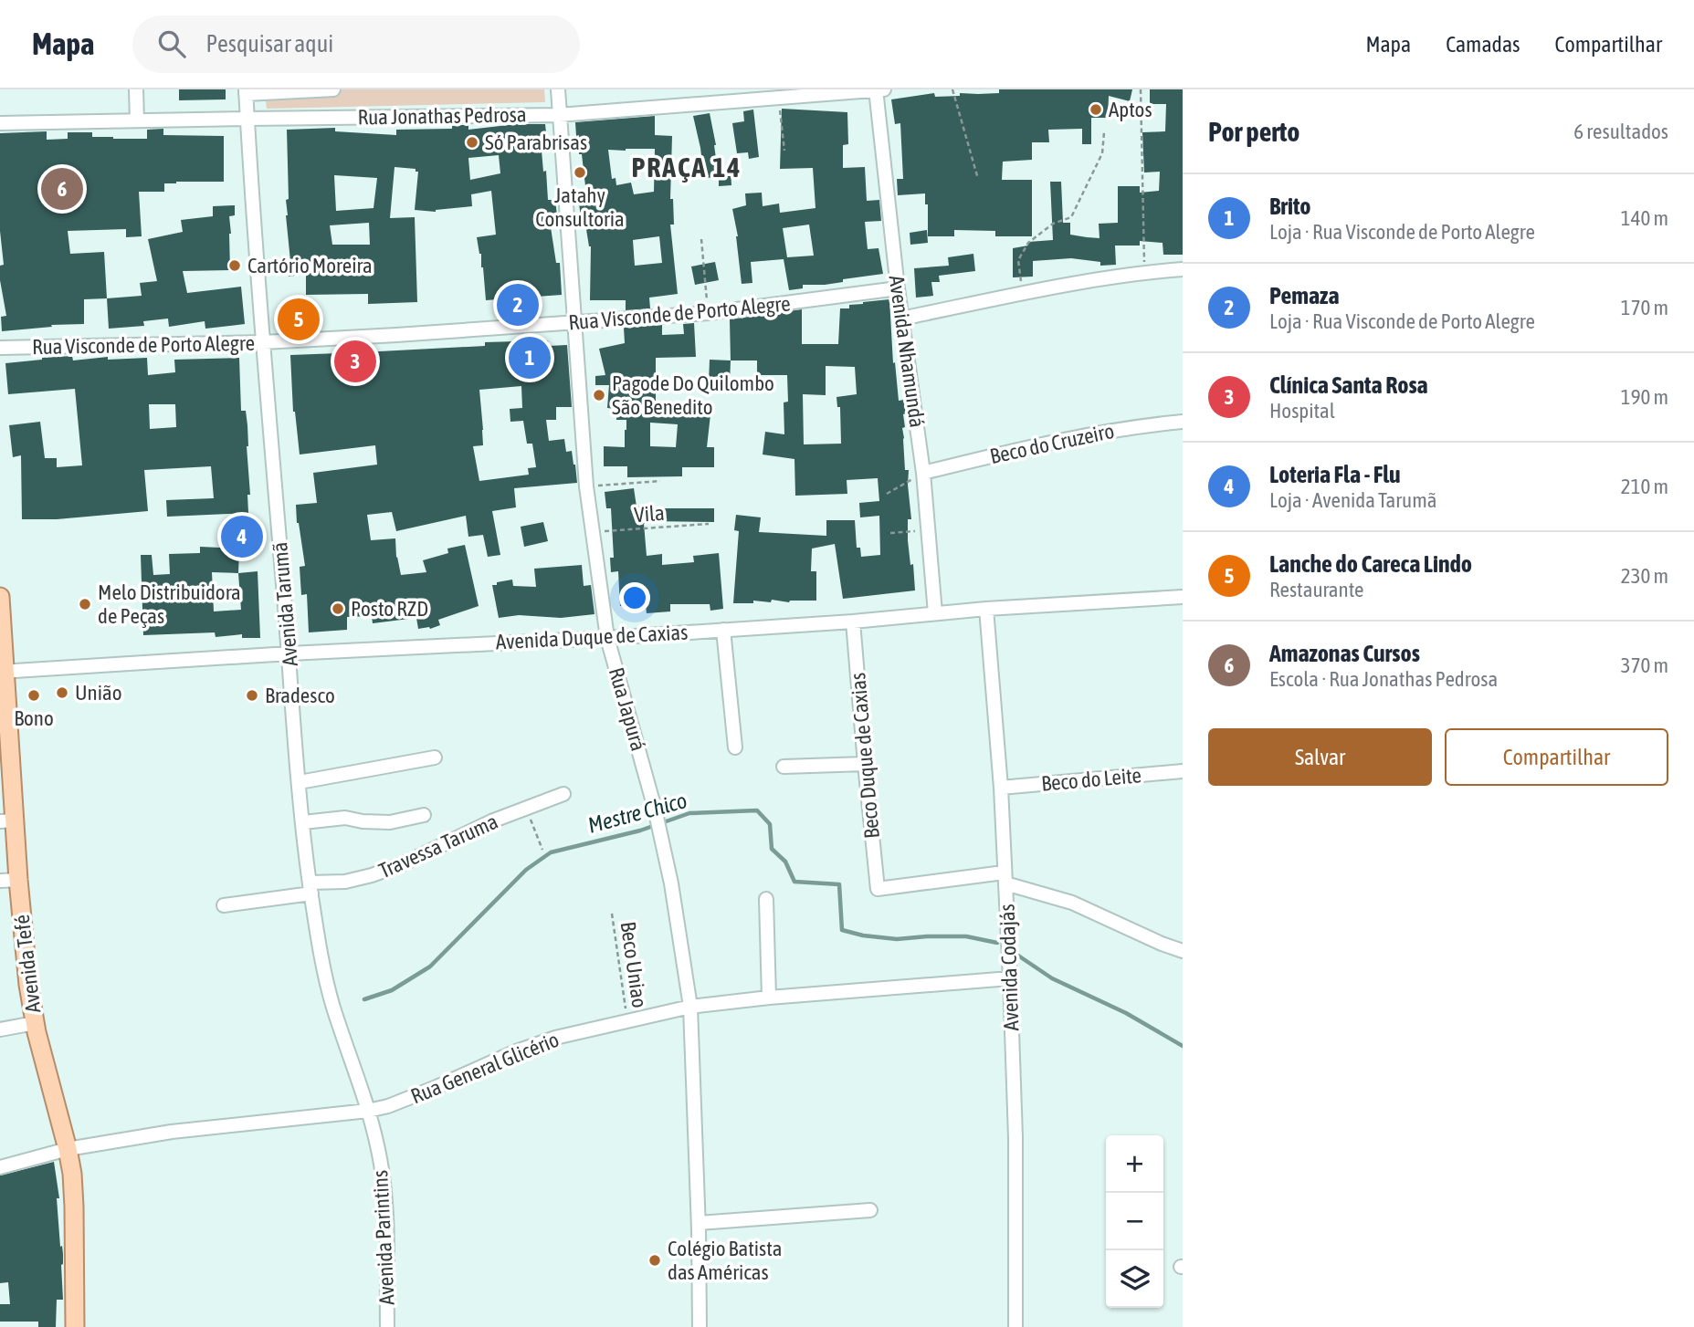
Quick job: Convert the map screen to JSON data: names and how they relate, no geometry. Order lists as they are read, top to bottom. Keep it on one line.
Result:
{"streets":{"main road":["Avenida Tefé"],"street":["Rua Jonathas Pedrosa","Rua Visconde de Porto Alegre","Avenida Nhamundá","Beco do Cruzeiro","Avenida Tarumã","Avenida Duque de Caxias","Rua Japurá","Beco Duque de Caxias","Beco do Leite","Travessa Taruma","Avenida Codajás","Rua General Glicério","Avenida Parintins"],"path":["Vila","Beco Uniao"]},"crossings":[["Rua Jonathas Pedrosa","Avenida Nhamundá"],["Rua Jonathas Pedrosa","Avenida Tarumã"],["Rua Jonathas Pedrosa","Rua Japurá"],["Rua Visconde de Porto Alegre","Avenida Nhamundá"],["Rua Visconde de Porto Alegre","Avenida Tarumã"],["Rua Visconde de Porto Alegre","Rua Japurá"],["Avenida Nhamundá","Beco do Cruzeiro"],["Avenida Nhamundá","Avenida Duque de Caxias"],["Vila","Rua Japurá"],["Avenida Tarumã","Avenida Duque de Caxias"],["Avenida Tarumã","Travessa Taruma"],["Avenida Tarumã","Rua General Glicério"],["Avenida Tarumã","Avenida Parintins"],["Avenida Duque de Caxias","Rua Japurá"],["Avenida Duque de Caxias","Beco Duque de Caxias"],["Avenida Duque de Caxias","Avenida Tefé"],["Avenida Duque de Caxias","Avenida Codajás"],["Rua Japurá","Rua General Glicério"],["Beco Duque de Caxias","Avenida Codajás"],["Beco do Leite","Avenida Codajás"],["Avenida Tefé","Rua General Glicério"],["Beco Uniao","Rua General Glicério"],["Avenida Codajás","Rua General Glicério"],["Rua General Glicério","Avenida Parintins"]],"districts":["PRAÇA 14"],"water":["Mestre Chico"],"places":["Aptos","Só Parabrisas","Jatahy Consultoria","Cartório Moreira","Pagode Do Quilombo São Benedito","Melo Distribuidora de Peças","Posto RZD","União","Bono","Bradesco","Colégio Batista das Américas"],"page":{"header":"Mapa","search":"Pesquisar aqui","nav":["Mapa","Camadas","Compartilhar"],"heading":["Por perto","6 resultados"],"pins":["6","2","5","1","3","4"],"list":[{"mark":"1","name":"Brito","note":"Loja · Rua Visconde de Porto Alegre","value":"140 m"},{"mark":"2","name":"Pemaza","note":"Loja · Rua Visconde de Porto Alegre","value":"170 m"},{"mark":"3","name":"Clínica Santa Rosa","note":"Hospital","value":"190 m"},{"mark":"4","name":"Loteria Fla - Flu","note":"Loja · Avenida Tarumã","value":"210 m"},{"mark":"5","name":"Lanche do Careca Lindo","note":"Restaurante","value":"230 m"},{"mark":"6","name":"Amazonas Cursos","note":"Escola · Rua Jonathas Pedrosa","value":"370 m"}],"buttons":["Salvar","Compartilhar"],"map_buttons":["+","−"]}}
